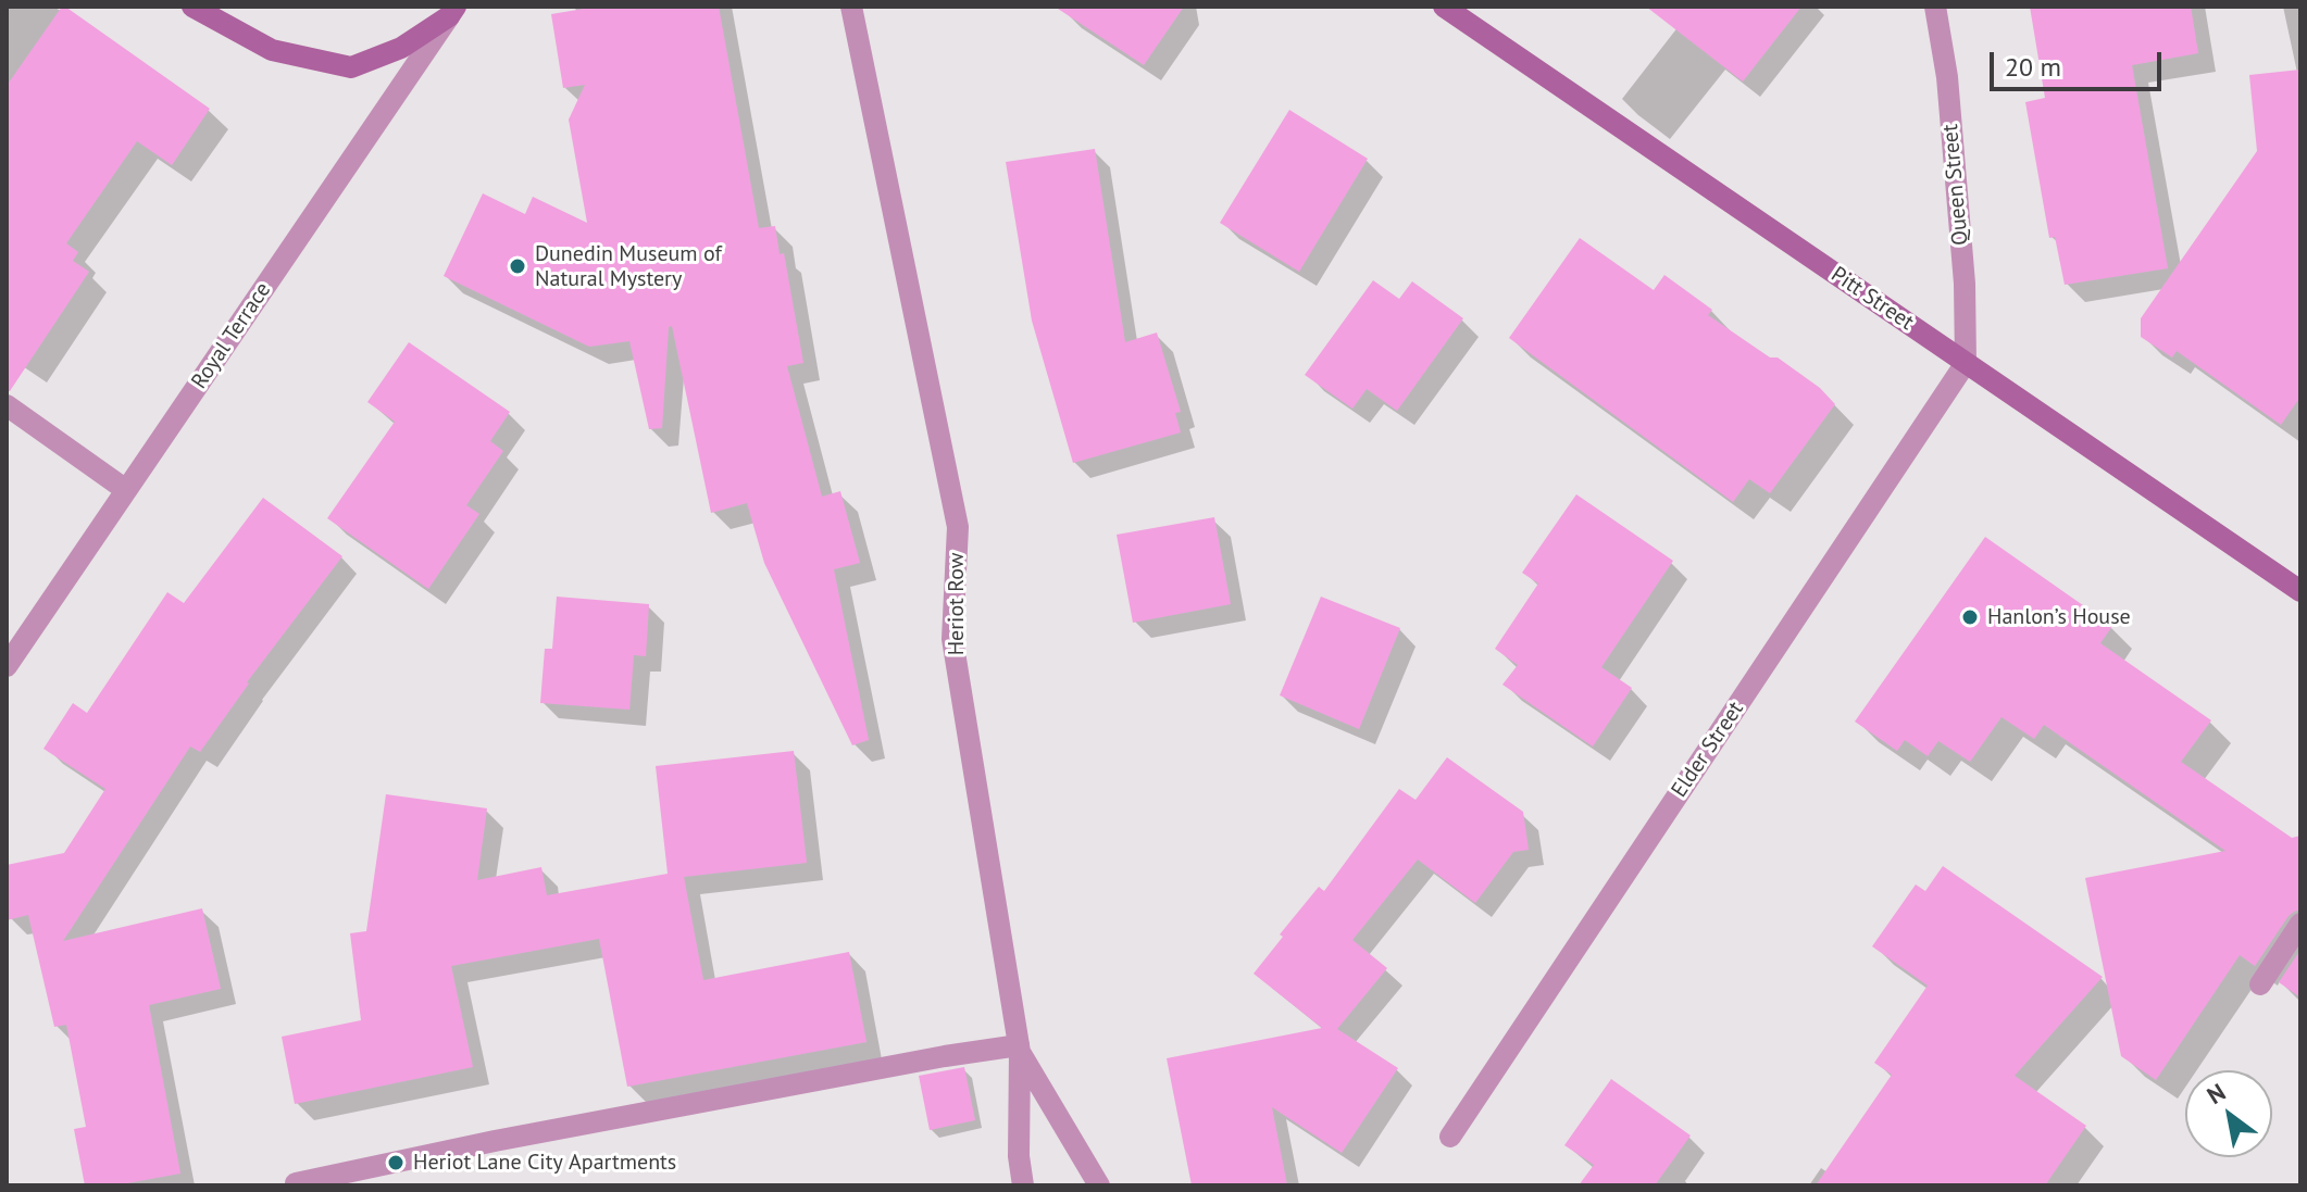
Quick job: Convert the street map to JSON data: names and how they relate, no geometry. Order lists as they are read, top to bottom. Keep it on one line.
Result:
{"streets":{"street":["Queen Street","Pitt Street","Royal Terrace","Heriot Row","Elder Street"]},"crossings":[["Queen Street","Pitt Street"],["Queen Street","Elder Street"],["Pitt Street","Elder Street"]],"places":["Dunedin Museum of Natural Mystery","Hanlon’s House","Heriot Lane City Apartments"],"scale_bar":"20 m","north":"top left"}
